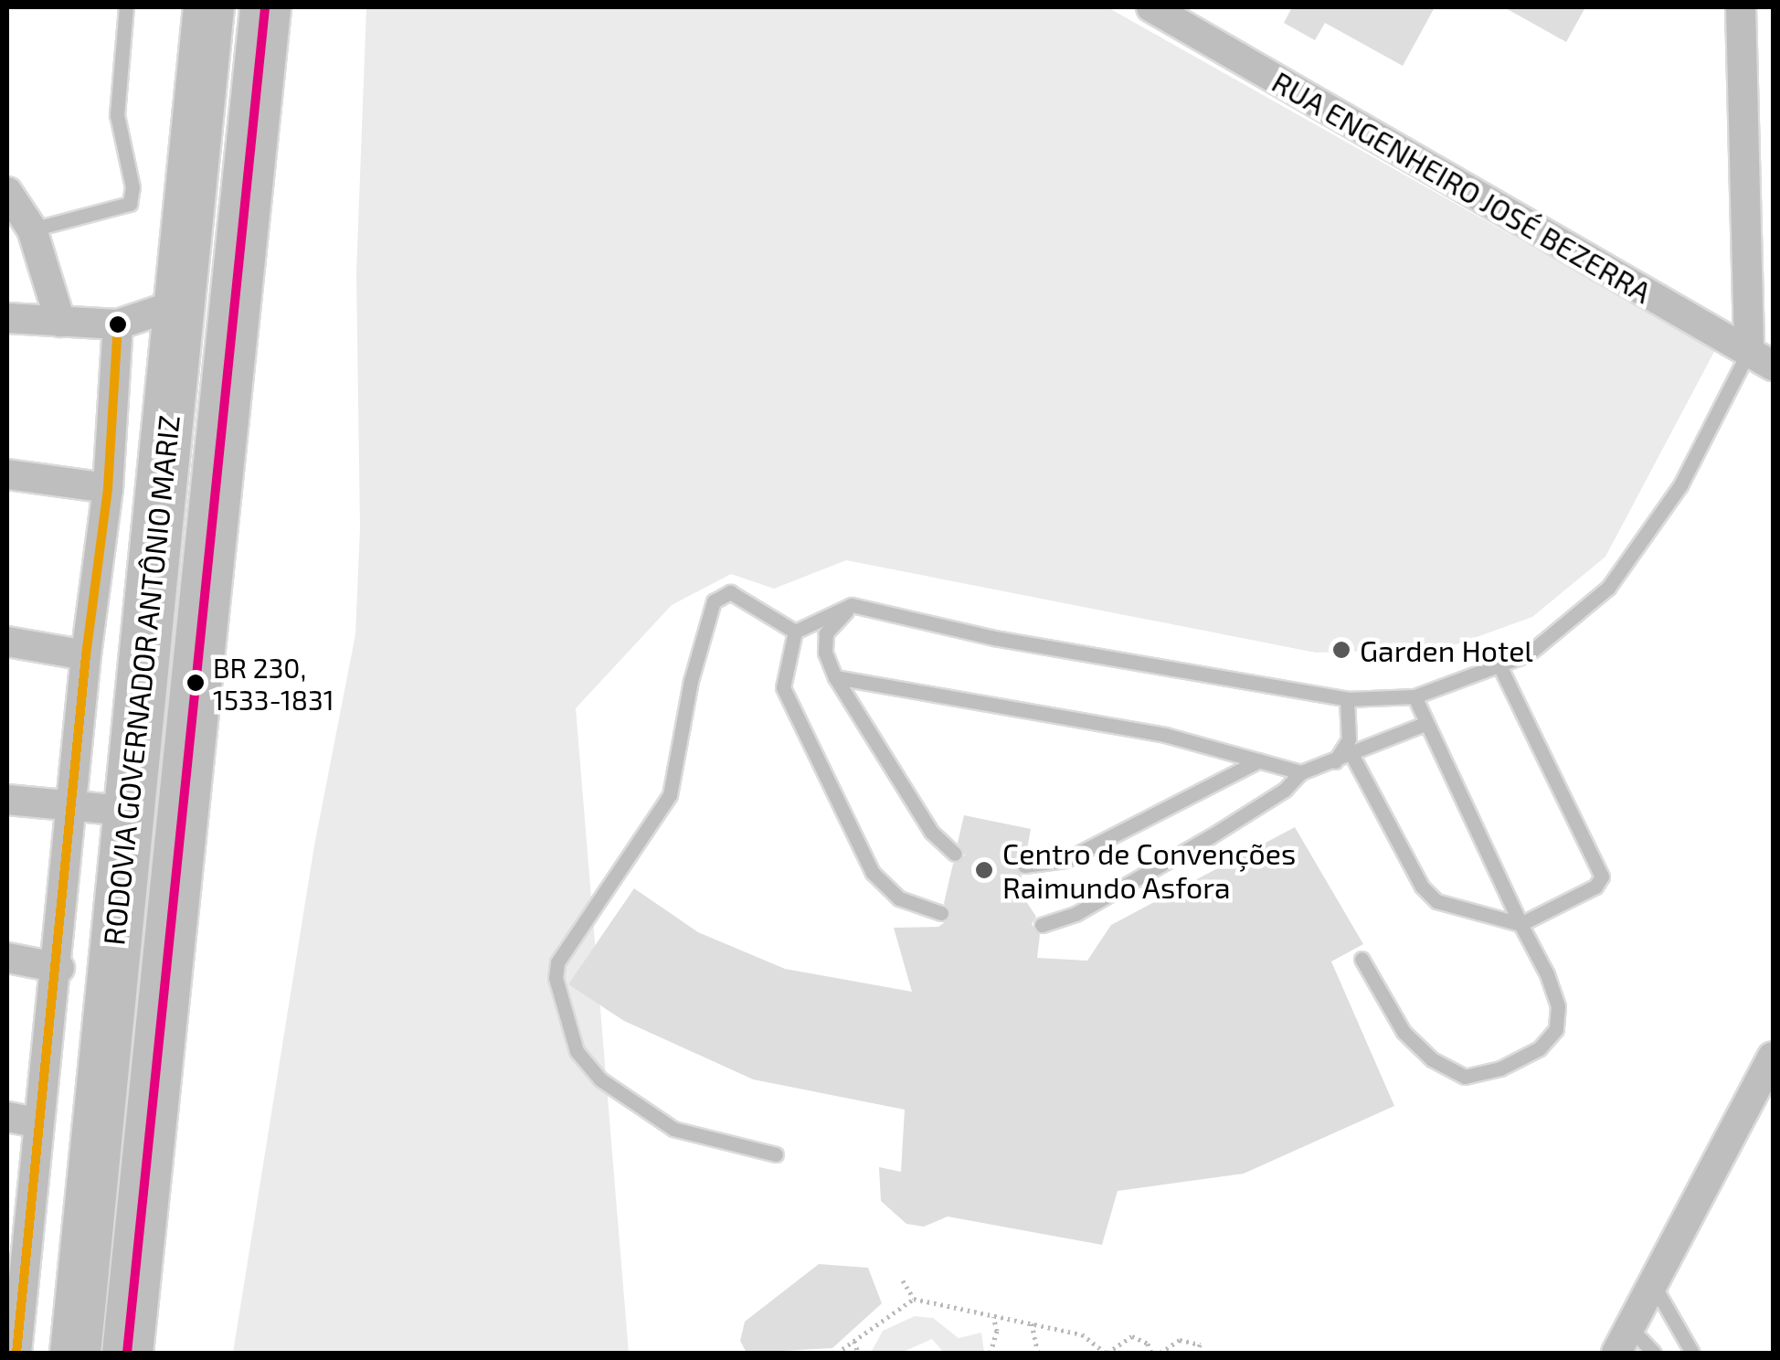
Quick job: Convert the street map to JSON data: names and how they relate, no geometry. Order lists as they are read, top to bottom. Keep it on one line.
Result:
{"streets":{"highway":["RODOVIA GOVERNADOR ANTÔNIO MARIZ"],"street":["RUA ENGENHEIRO JOSÉ BEZERRA"]},"places":["Garden Hotel","BR 230, 1533-1831","Centro de Convenções Raimundo Asfora"]}
